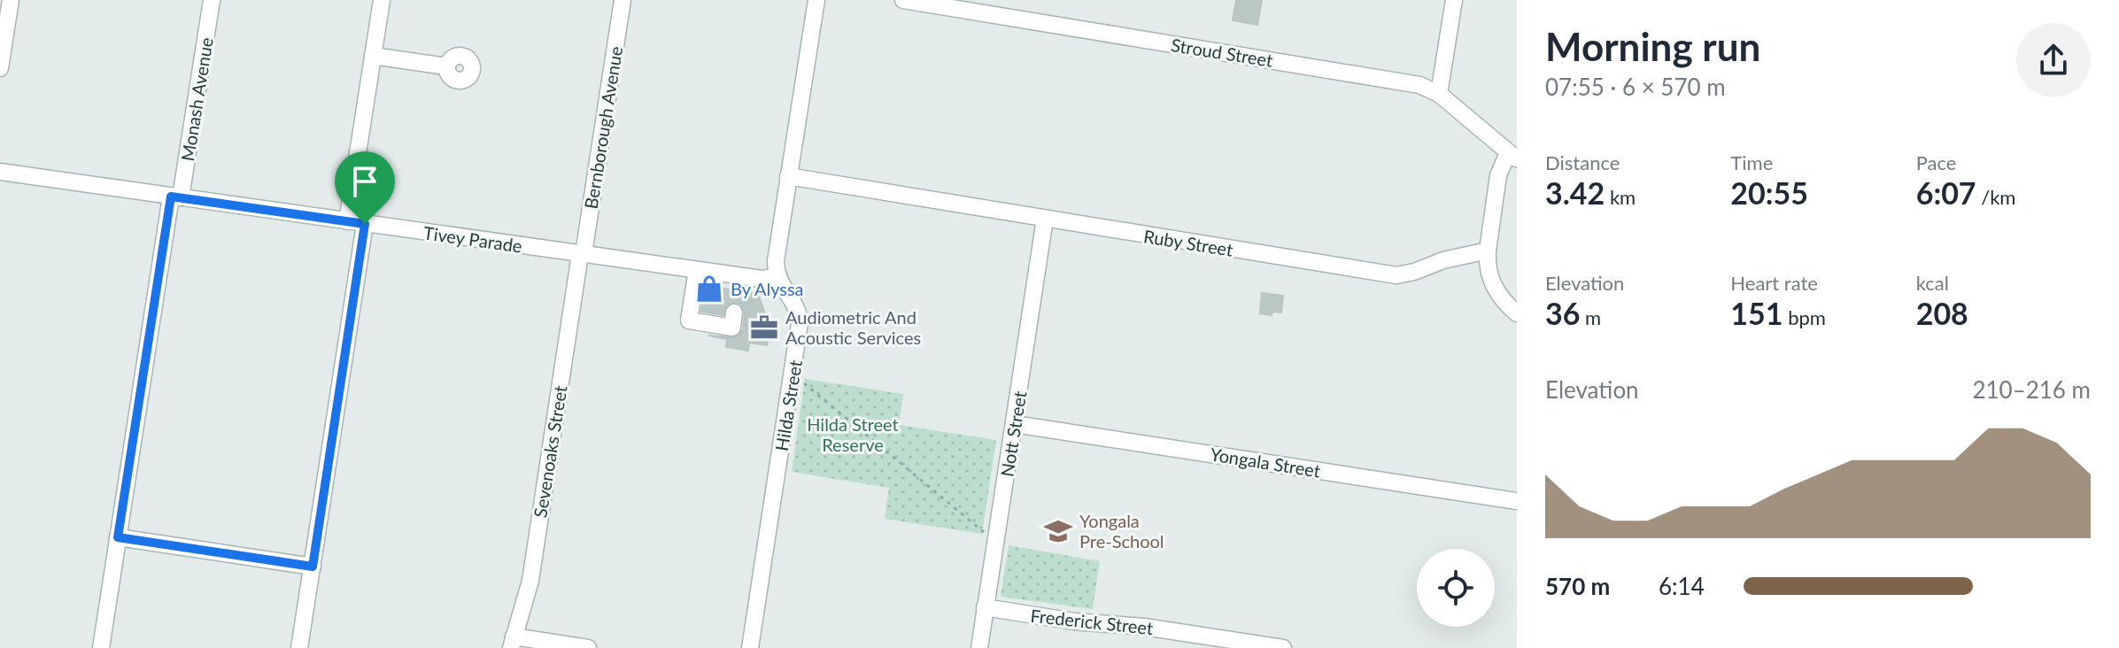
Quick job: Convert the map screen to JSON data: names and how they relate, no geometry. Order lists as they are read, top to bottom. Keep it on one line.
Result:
{"streets":{"street":["Stroud Street","Monash Avenue","Bernborough Avenue","Tivey Parade","Ruby Street","Hilda Street","Nott Street","Sevenoaks Street","Yongala Street","Frederick Street"]},"crossings":[["Monash Avenue","Tivey Parade"],["Bernborough Avenue","Tivey Parade"],["Bernborough Avenue","Sevenoaks Street"],["Tivey Parade","Hilda Street"],["Tivey Parade","Sevenoaks Street"],["Ruby Street","Nott Street"],["Nott Street","Yongala Street"],["Nott Street","Frederick Street"]],"parks":["Hilda Street Reserve"],"places":{"shop":["By Alyssa"],"office":["Audiometric And Acoustic Services"],"school or university":["Yongala Pre-School"]},"page":{"heading":["Morning run","07:55 · 6 × 570 m"],"stats":[["Distance","3.42 km"],["Time","20:55"],["Pace","6:07 /km"],["Elevation","36 m"],["Heart rate","151 bpm"],["kcal","208"]],"chart":["Elevation","210–216 m"],"list":[{"name":"570 m","note":"6:14"}]}}
